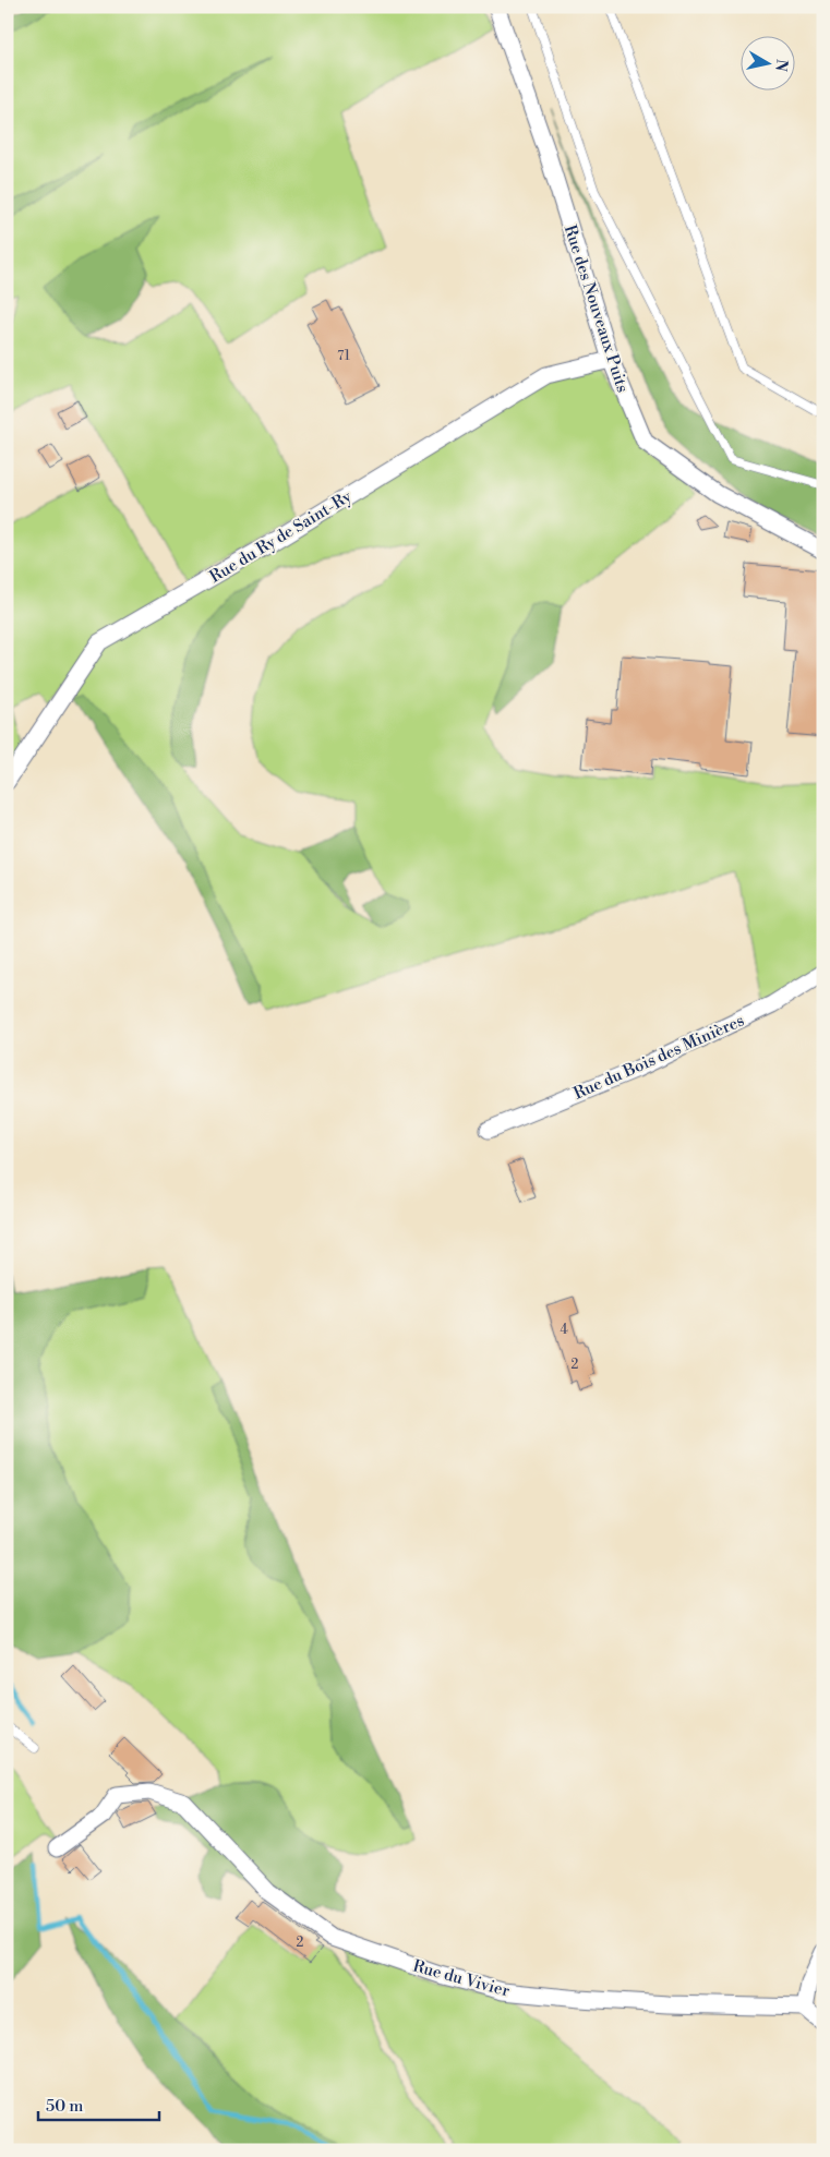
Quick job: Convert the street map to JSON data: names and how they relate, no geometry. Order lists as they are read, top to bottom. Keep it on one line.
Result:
{"streets":{"street":["Rue des Nouveaux Puits","Rue du Ry de Saint-Ry","Rue du Bois des Minières","Rue du Vivier"]},"crossings":[["Rue des Nouveaux Puits","Rue du Ry de Saint-Ry"]],"house_numbers":["71","4","2","2"],"scale_bar":"50 m","north":"right"}
